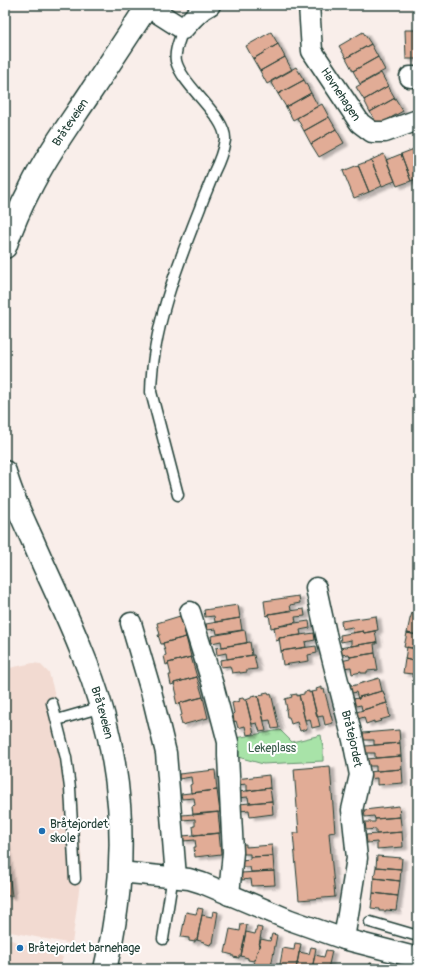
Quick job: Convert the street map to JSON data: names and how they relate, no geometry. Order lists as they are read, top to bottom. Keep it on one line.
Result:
{"streets":{"main road":["Bråteveien"],"street":["Havnehagen","Bråtejordet"]},"parks":["Lekeplass"],"places":["Bråtejordet skole","Bråtejordet barnehage"]}
